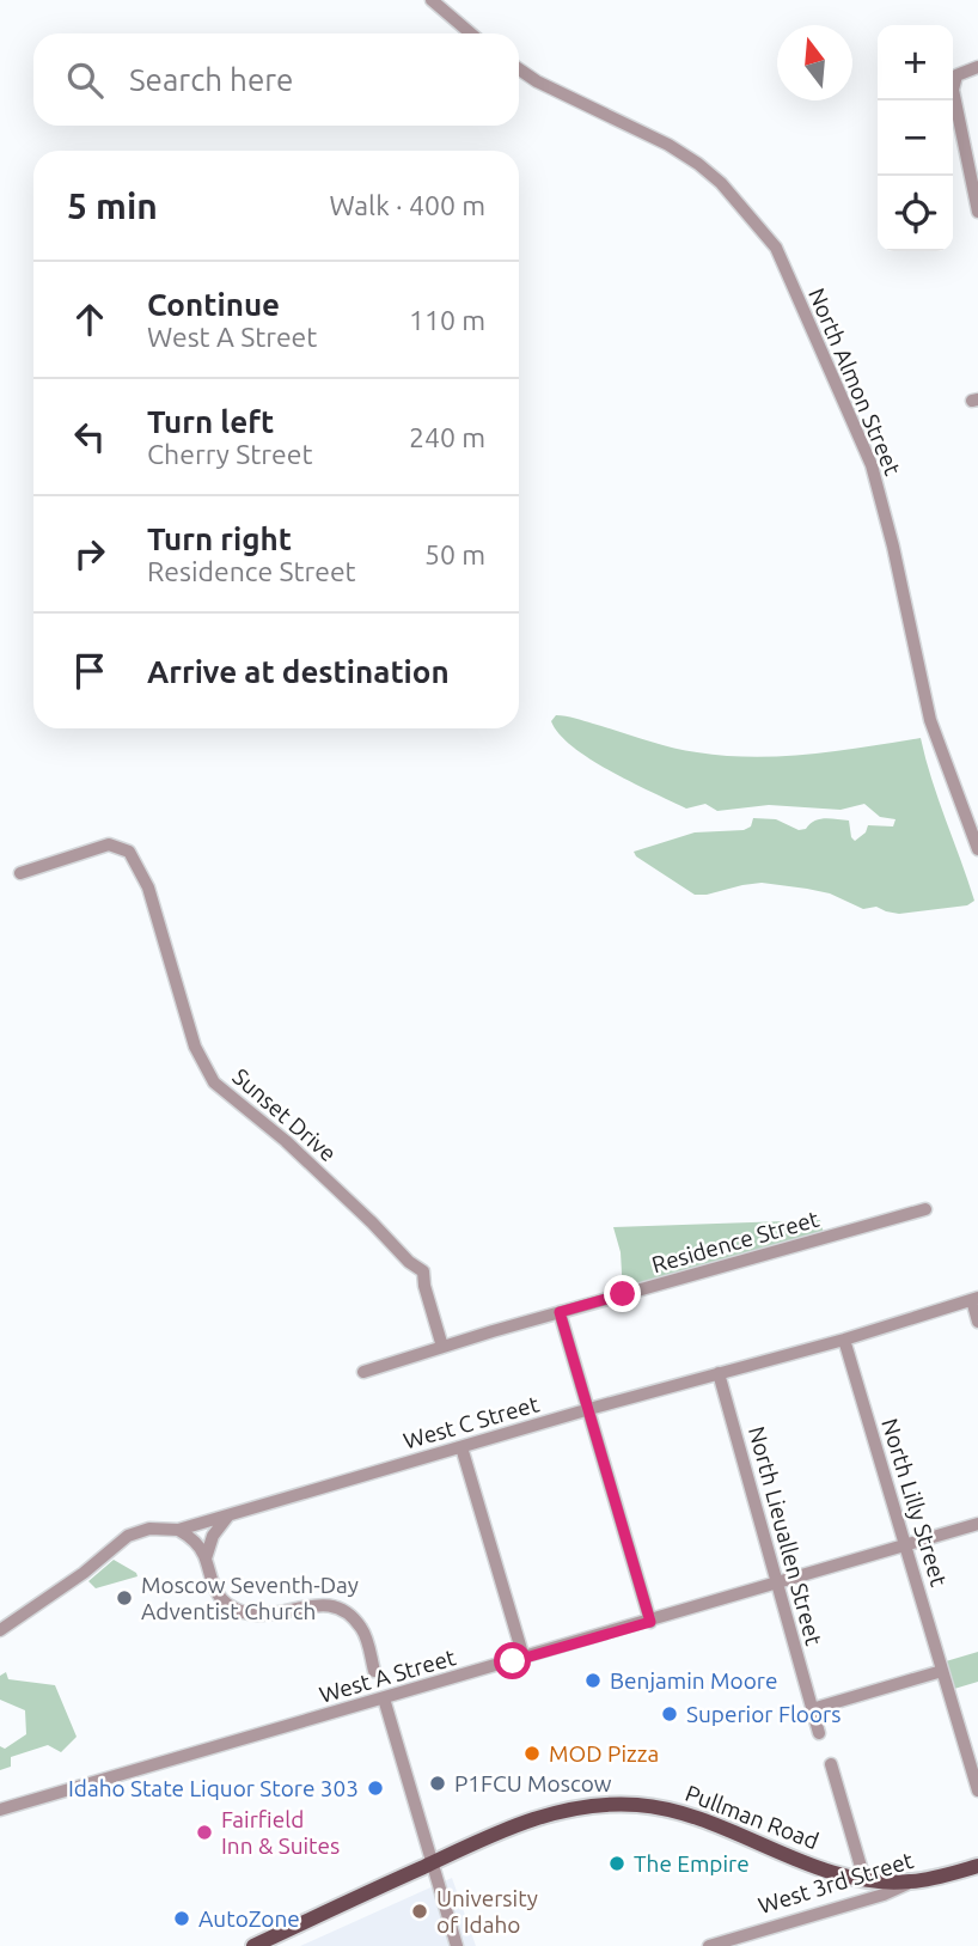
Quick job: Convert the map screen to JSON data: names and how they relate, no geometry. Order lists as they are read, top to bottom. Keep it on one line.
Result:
{"streets":{"main road":["Pullman Road","West 3rd Street"],"street":["North Almon Street","Sunset Drive","Residence Street","West C Street","North Lilly Street","North Lieuallen Street","West A Street"]},"crossings":[["Sunset Drive","Residence Street"],["West C Street","North Lilly Street"],["West C Street","North Lieuallen Street"],["North Lilly Street","West A Street"],["North Lieuallen Street","West A Street"],["Pullman Road","West 3rd Street"]],"places":["Moscow Seventh-Day Adventist Church","Benjamin Moore","Superior Floors","MOD Pizza","P1FCU Moscow","Idaho State Liquor Store 303","Fairfield Inn & Suites","The Empire","University of Idaho","AutoZone"],"north":"top","page":{"map_buttons":["+","−"],"search":"Search here","heading":["5 min","Walk · 400 m"],"list":[["Continue","West A Street","110 m"],["Turn left","Cherry Street","240 m"],["Turn right","Residence Street","50 m"],"Arrive at destination"]}}
